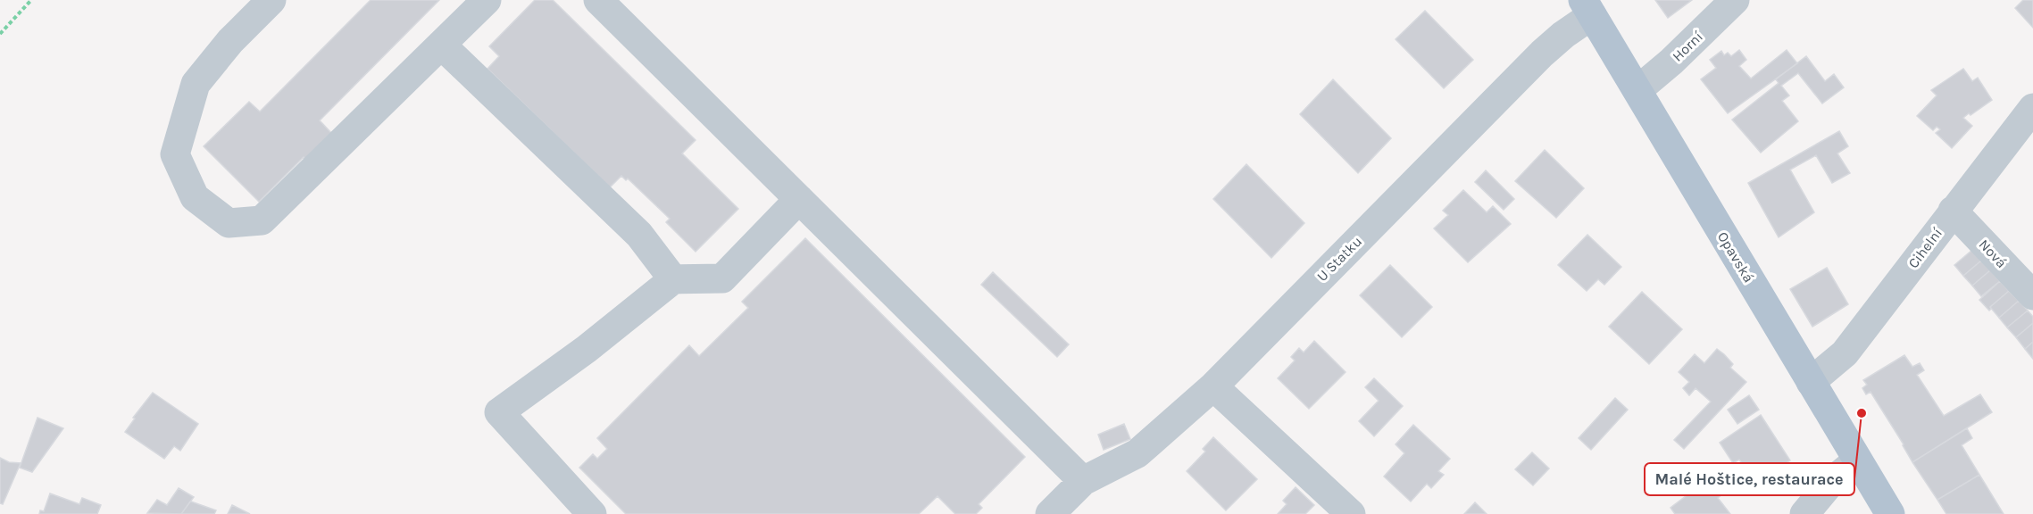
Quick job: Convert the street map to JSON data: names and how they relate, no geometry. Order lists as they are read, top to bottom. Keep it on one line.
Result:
{"streets":{"main road":["Opavská"],"street":["Horní","Cihelní","Nová","U Statku"]},"crossings":[["Horní","Opavská"],["Cihelní","Nová"],["Cihelní","Opavská"],["Opavská","U Statku"]],"places":["Malé Hoštice, restaurace"]}
